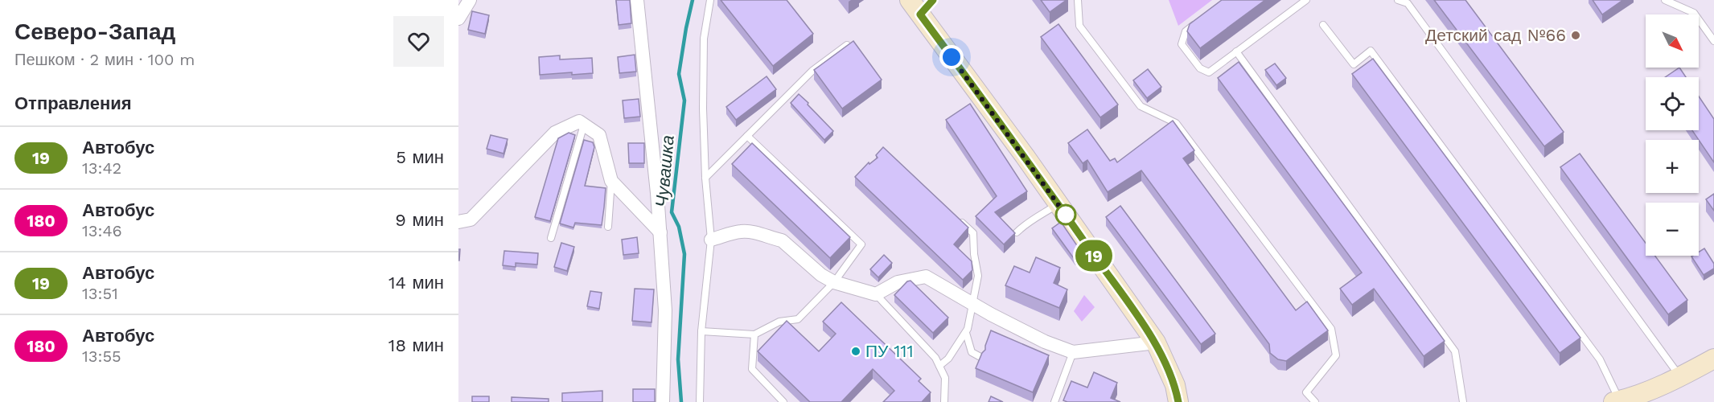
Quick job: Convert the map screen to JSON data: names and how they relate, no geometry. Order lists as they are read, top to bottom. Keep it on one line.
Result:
{"water":["Чувашка"],"places":["Детский сад №66","ПУ 111"],"lines":["bus line 19"],"north":"bottom right","page":{"heading":[["Северо-Запад","Пешком · 2 мин · 100 m"],"Отправления"],"on_map":"19","map_buttons":["+","−"],"list":[{"mark":"19","name":"Автобус","note":"13:42","value":"5 мин"},{"mark":"180","name":"Автобус","note":"13:46","value":"9 мин"},{"mark":"19","name":"Автобус","note":"13:51","value":"14 мин"},{"mark":"180","name":"Автобус","note":"13:55","value":"18 мин"}]}}
